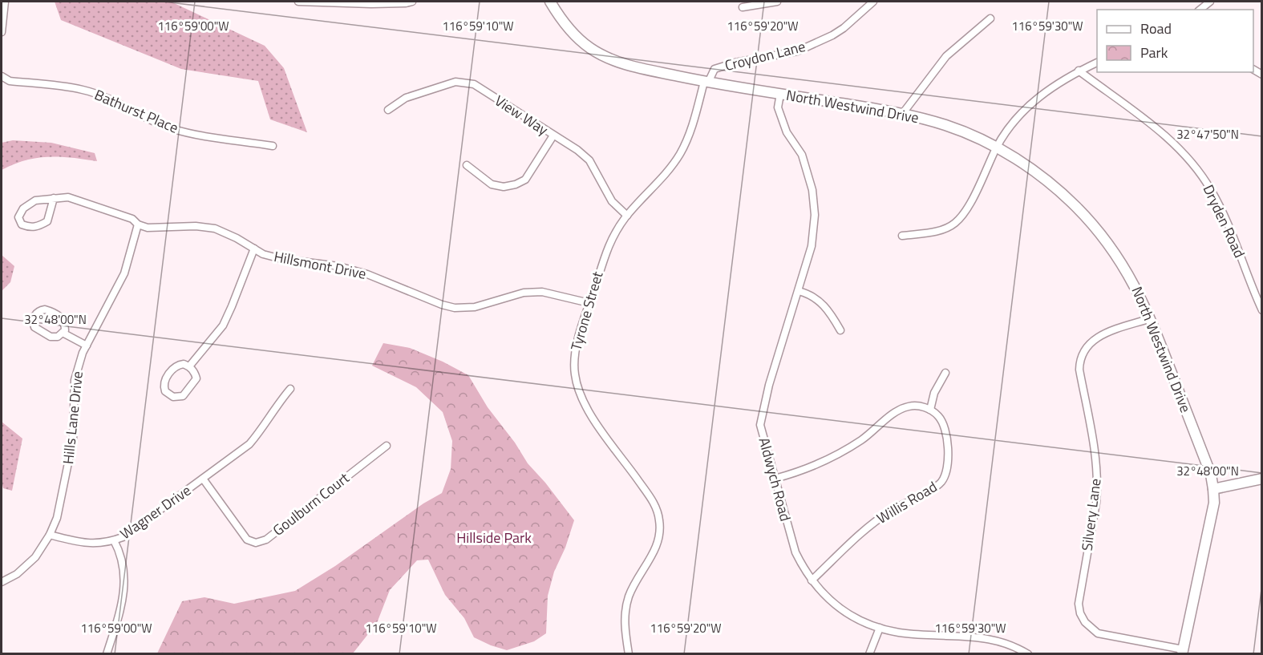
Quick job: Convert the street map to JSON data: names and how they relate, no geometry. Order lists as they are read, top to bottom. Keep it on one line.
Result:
{"streets":{"street":["Croydon Lane","North Westwind Drive","Bathurst Place","View Way","Dryden Road","Hillsmont Drive","Tyrone Street","Hills Lane Drive","Aldwych Road","Willis Road","Goulburn Court","Wagner Drive","Silvery Lane"]},"crossings":[["Croydon Lane","North Westwind Drive"],["Croydon Lane","Tyrone Street"],["North Westwind Drive","Tyrone Street"],["North Westwind Drive","Aldwych Road"],["North Westwind Drive","Silvery Lane"],["View Way","Tyrone Street"],["Hillsmont Drive","Tyrone Street"],["Hillsmont Drive","Hills Lane Drive"],["Hills Lane Drive","Wagner Drive"],["Aldwych Road","Willis Road"],["Goulburn Court","Wagner Drive"]],"parks":["Hillside Park"],"legend":["Road","Park"],"coordinates":["116°59'00\"W","116°59'10\"W","116°59'20\"W","116°59'30\"W","32°47'50\"N","32°48'00\"N"]}
